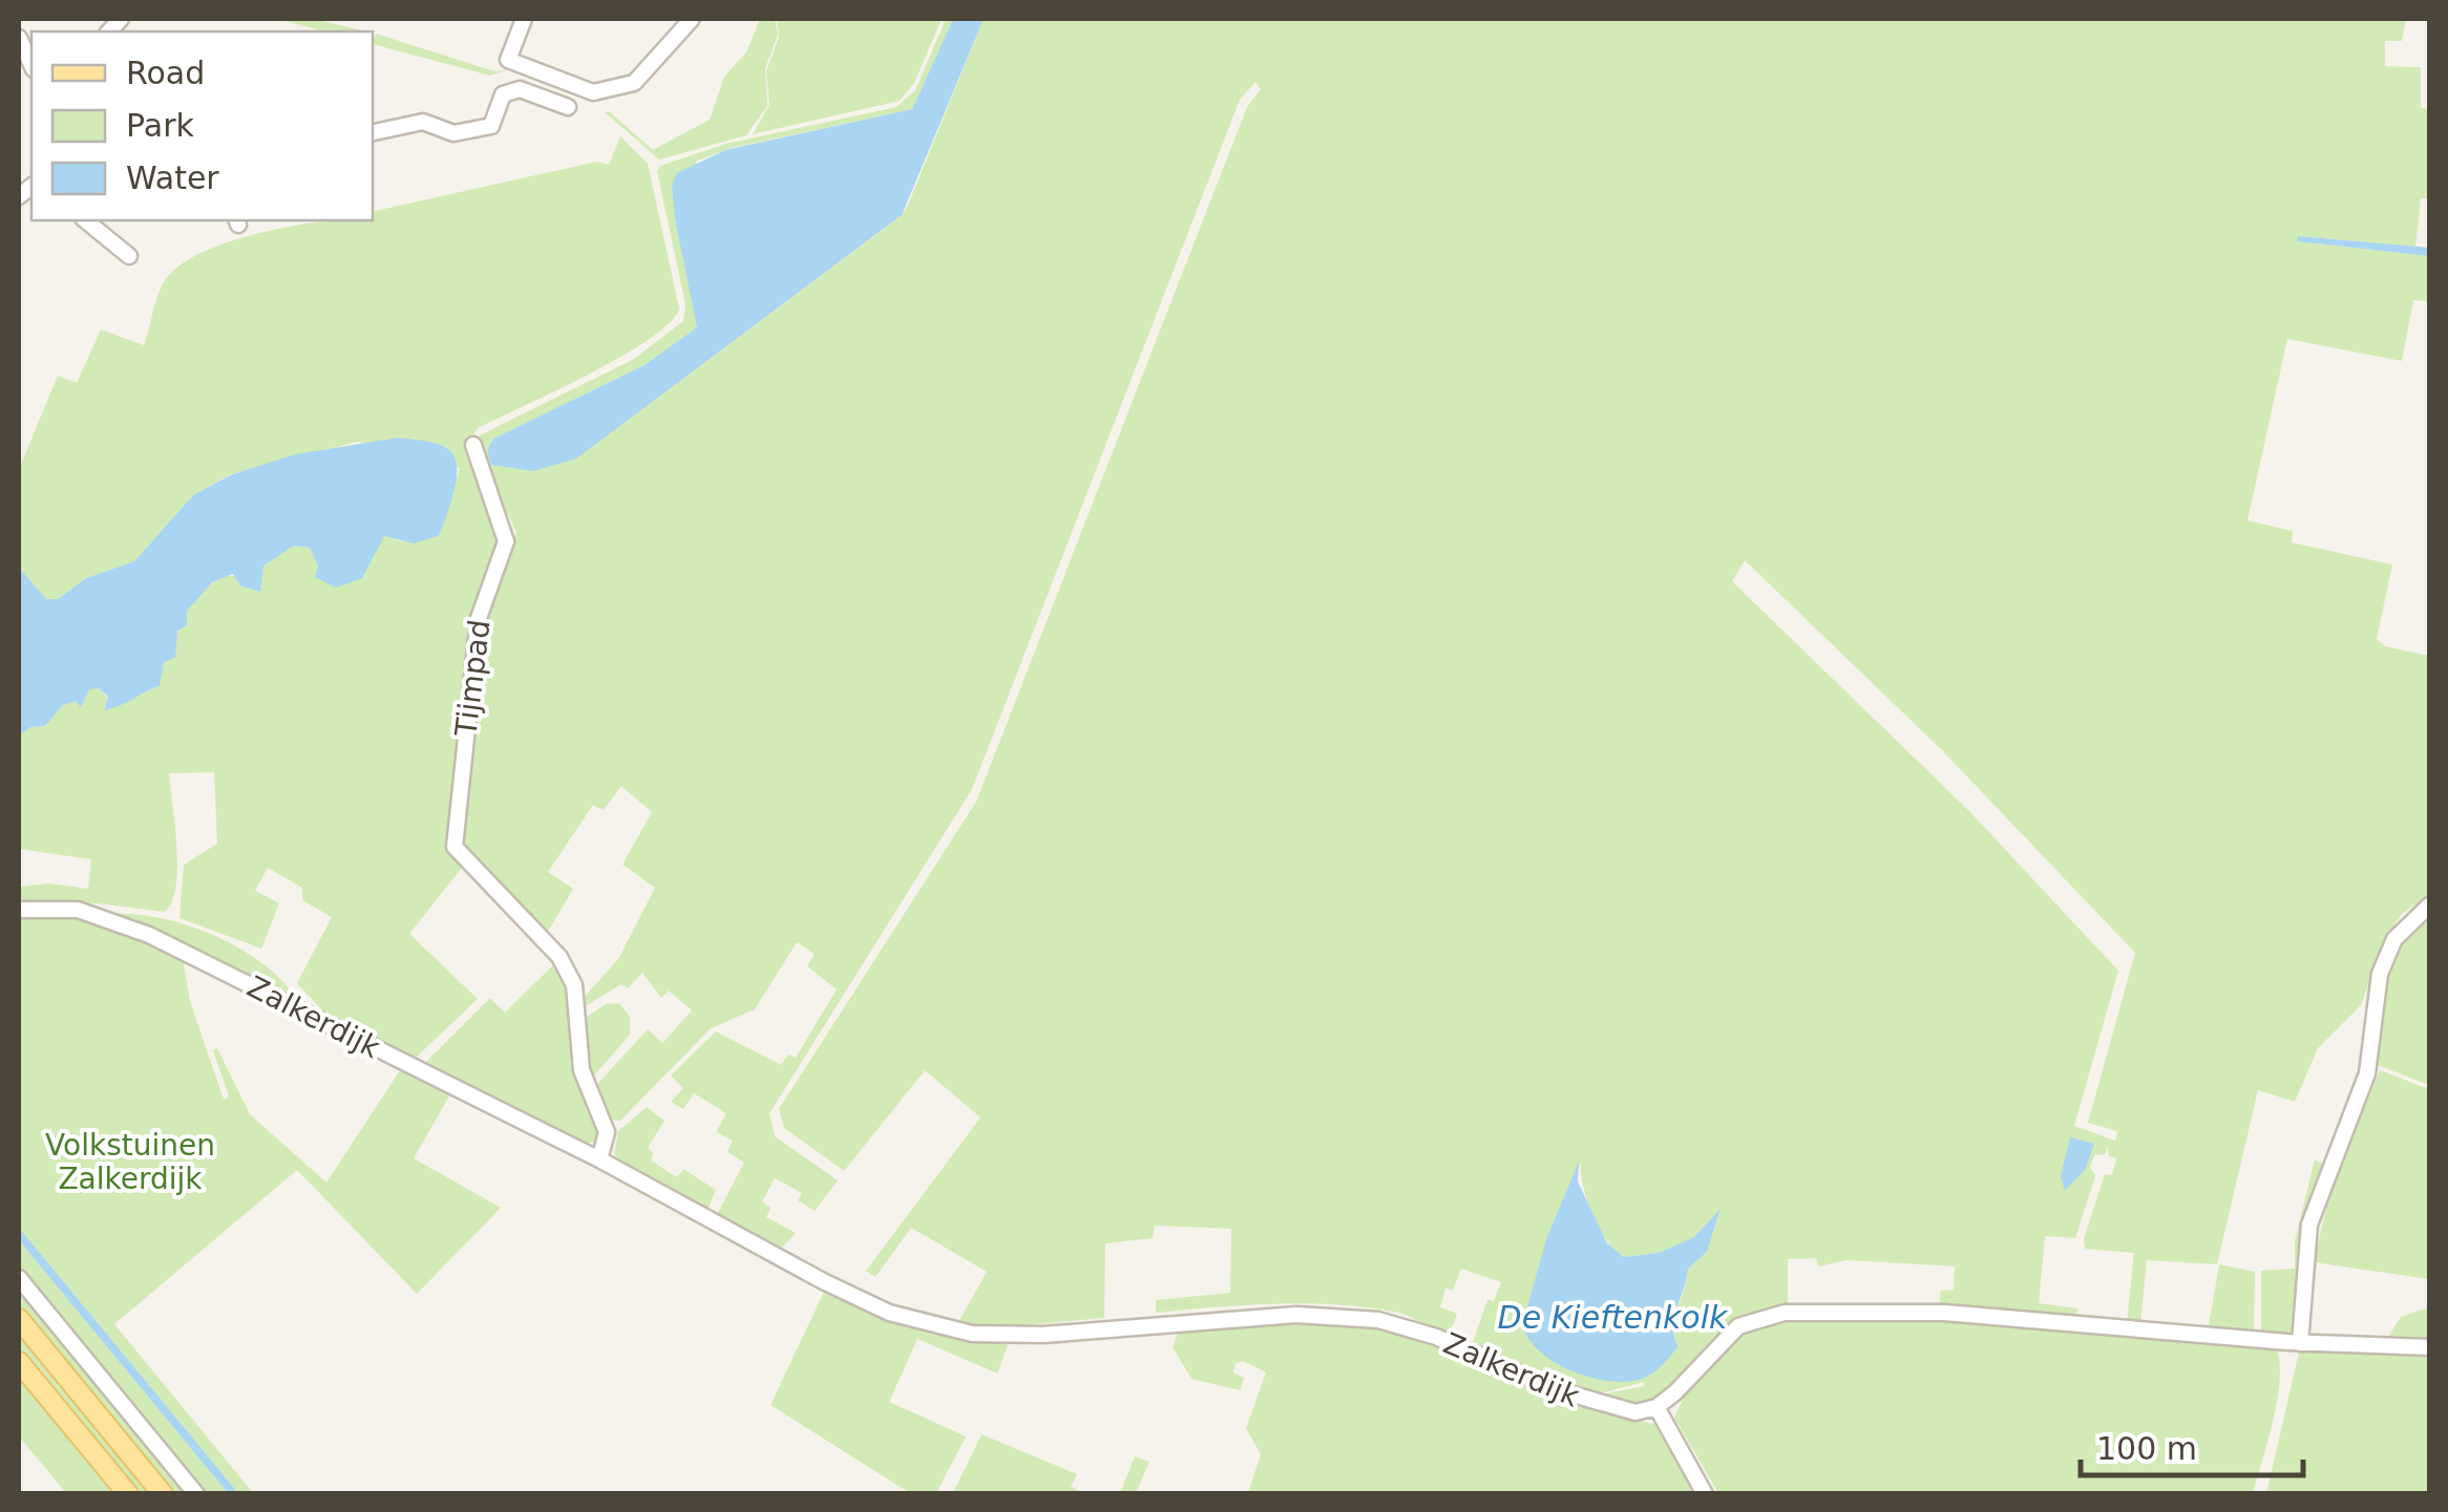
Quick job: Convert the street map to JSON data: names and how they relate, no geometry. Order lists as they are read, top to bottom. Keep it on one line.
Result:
{"streets":{"street":["Tijmpad","Zalkerdijk"]},"crossings":[["Tijmpad","Zalkerdijk"]],"water":["De Kieftenkolk"],"parks":["Volkstuinen Zalkerdijk"],"legend":["Road","Park","Water"],"scale_bar":"100 m"}
